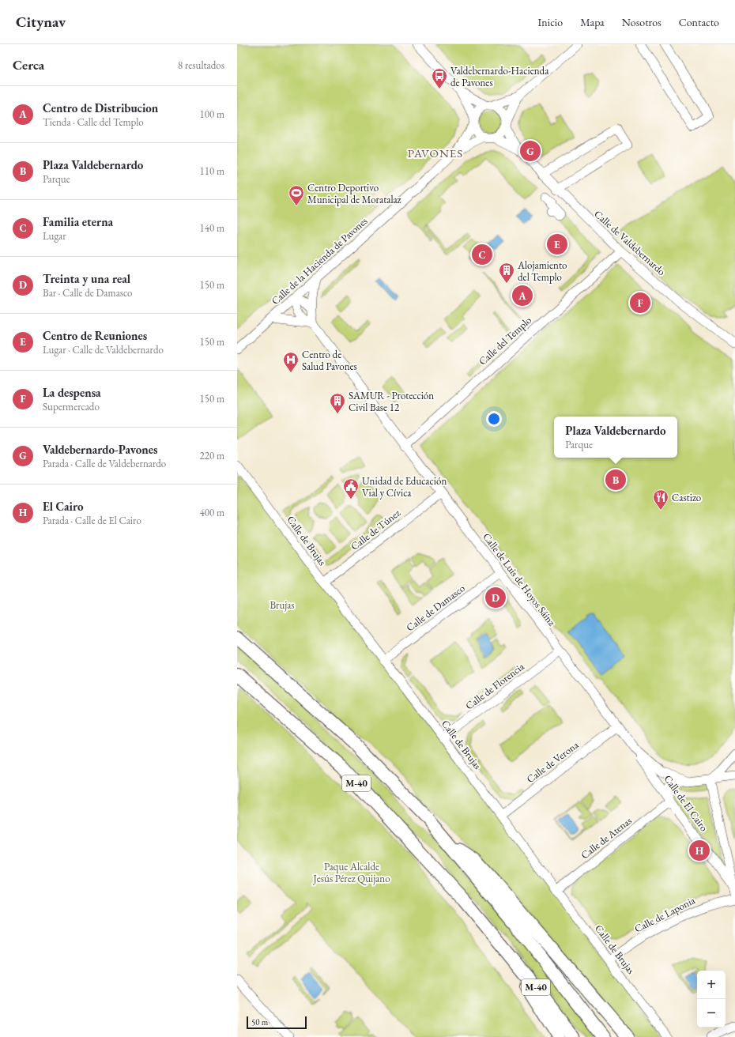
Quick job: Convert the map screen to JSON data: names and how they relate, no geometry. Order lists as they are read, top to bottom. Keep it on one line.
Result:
{"streets":{"highway":["M-40"],"street":["Calle de Valdebernardo","Calle de la Hacienda de Pavones","Calle del Templo","Calle de Túnez","Calle de Brujas","Calle de Luis de Hoyos Sáinz","Calle de Damasco","Calle de Florencia","Calle de Verona","Calle de El Cairo","Calle de Atenas","Calle de Laponia"]},"crossings":[["Calle de Valdebernardo","Calle de la Hacienda de Pavones"],["Calle de Valdebernardo","Calle del Templo"],["Calle de la Hacienda de Pavones","Calle de Luis de Hoyos Sáinz"],["Calle del Templo","Calle de Luis de Hoyos Sáinz"],["Calle de Túnez","Calle de Brujas"],["Calle de Túnez","Calle de Luis de Hoyos Sáinz"],["Calle de Brujas","Calle de Damasco"],["Calle de Brujas","Calle de Florencia"],["Calle de Brujas","Calle de Verona"],["Calle de Brujas","Calle de Atenas"],["Calle de Brujas","Calle de Laponia"],["Calle de Luis de Hoyos Sáinz","Calle de Damasco"],["Calle de Luis de Hoyos Sáinz","Calle de Florencia"],["Calle de Luis de Hoyos Sáinz","Calle de Verona"],["Calle de Luis de Hoyos Sáinz","Calle de El Cairo"],["Calle de El Cairo","Calle de Atenas"]],"districts":["PAVONES"],"parks":["Brujas","Paque Alcalde Jesús Pérez Quijano"],"places":{"bus stop":["Valdebernardo-Hacienda de Pavones"],"sports":["Centro Deportivo Municipal de Moratalaz"],"building":["Alojamiento del Templo","SAMUR - Protección Civil Base 12"],"hospital":["Centro de Salud Pavones"],"public building":["Unidad de Educación Vial y Cívica"],"restaurant":["Castizo"]},"scale_bar":"50 m","page":{"header":"Citynav","nav":["Inicio","Mapa","Nosotros","Contacto"],"heading":["Cerca","8 resultados"],"list":[{"mark":"A","name":"Centro de Distribucion","note":"Tienda · Calle del Templo","value":"100 m"},{"mark":"B","name":"Plaza Valdebernardo","note":"Parque","value":"110 m"},{"mark":"C","name":"Familia eterna","note":"Lugar","value":"140 m"},{"mark":"D","name":"Treinta y una real","note":"Bar · Calle de Damasco","value":"150 m"},{"mark":"E","name":"Centro de Reuniones","note":"Lugar · Calle de Valdebernardo","value":"150 m"},{"mark":"F","name":"La despensa","note":"Supermercado","value":"150 m"},{"mark":"G","name":"Valdebernardo-Pavones","note":"Parada · Calle de Valdebernardo","value":"220 m"},{"mark":"H","name":"El Cairo","note":"Parada · Calle de El Cairo","value":"400 m"}],"pins":["G","E","C","A","F","B","D","H"],"popup":["Plaza Valdebernardo","Parque"],"map_buttons":["+","−"],"scale":"50 m"}}
